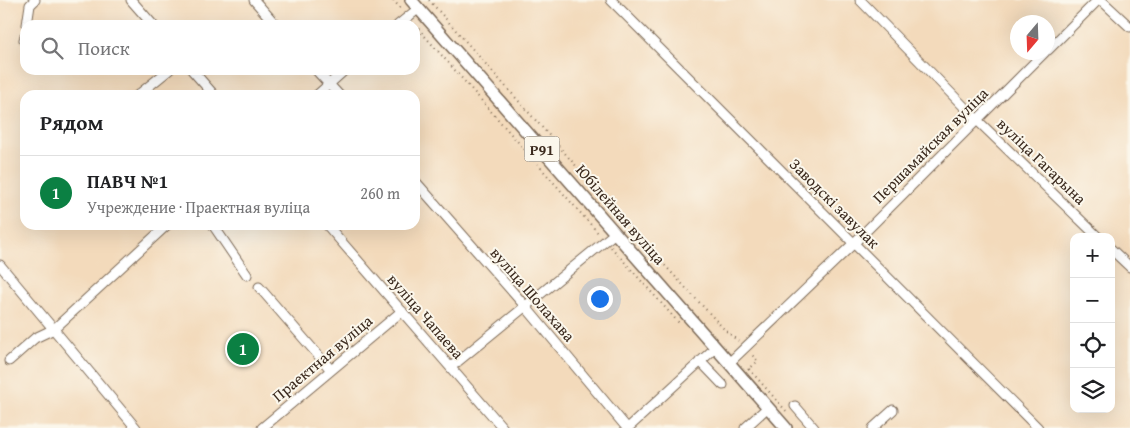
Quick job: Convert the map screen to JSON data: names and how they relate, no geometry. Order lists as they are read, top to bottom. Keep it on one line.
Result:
{"streets":{"main road":["Р91","Юбілейная вуліца"],"street":["Першамайская вуліца","вуліца Гагарына","Заводскі завулак","вуліца Шолахава","вуліца Чапаева","Праектная вуліца"]},"crossings":[["Першамайская вуліца","вуліца Гагарына"],["Першамайская вуліца","Заводскі завулак"],["Першамайская вуліца","Юбілейная вуліца"],["вуліца Чапаева","Праектная вуліца"]],"north":"bottom","page":{"search":"Поиск","heading":"Рядом","list":[{"mark":"1","name":"ПАВЧ №1","note":"Учреждение · Праектная вуліца","value":"260 m"}],"map_buttons":["+","−"],"pins":"1"}}
